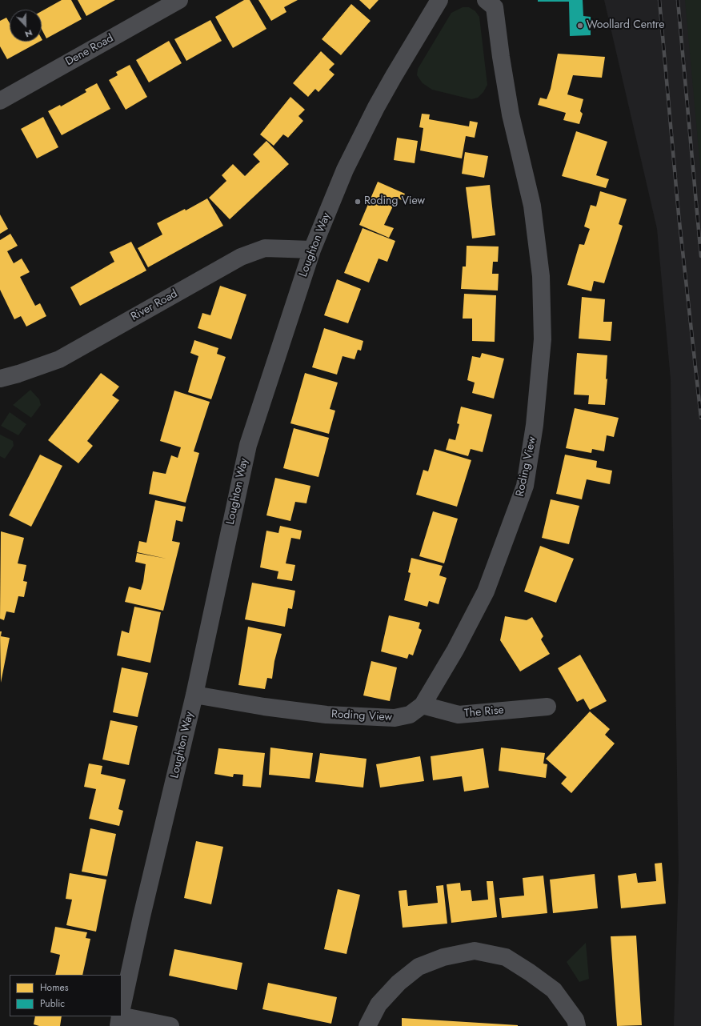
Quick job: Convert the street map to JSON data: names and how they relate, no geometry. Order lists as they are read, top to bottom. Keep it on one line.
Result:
{"streets":{"street":["Dene Road","Loughton Way","River Road","Roding View","The Rise"]},"crossings":[["Loughton Way","River Road"],["Loughton Way","Roding View"],["Roding View","The Rise"]],"places":["Woollard Centre","Roding View"],"legend":["Homes","Public"],"north":"bottom"}
